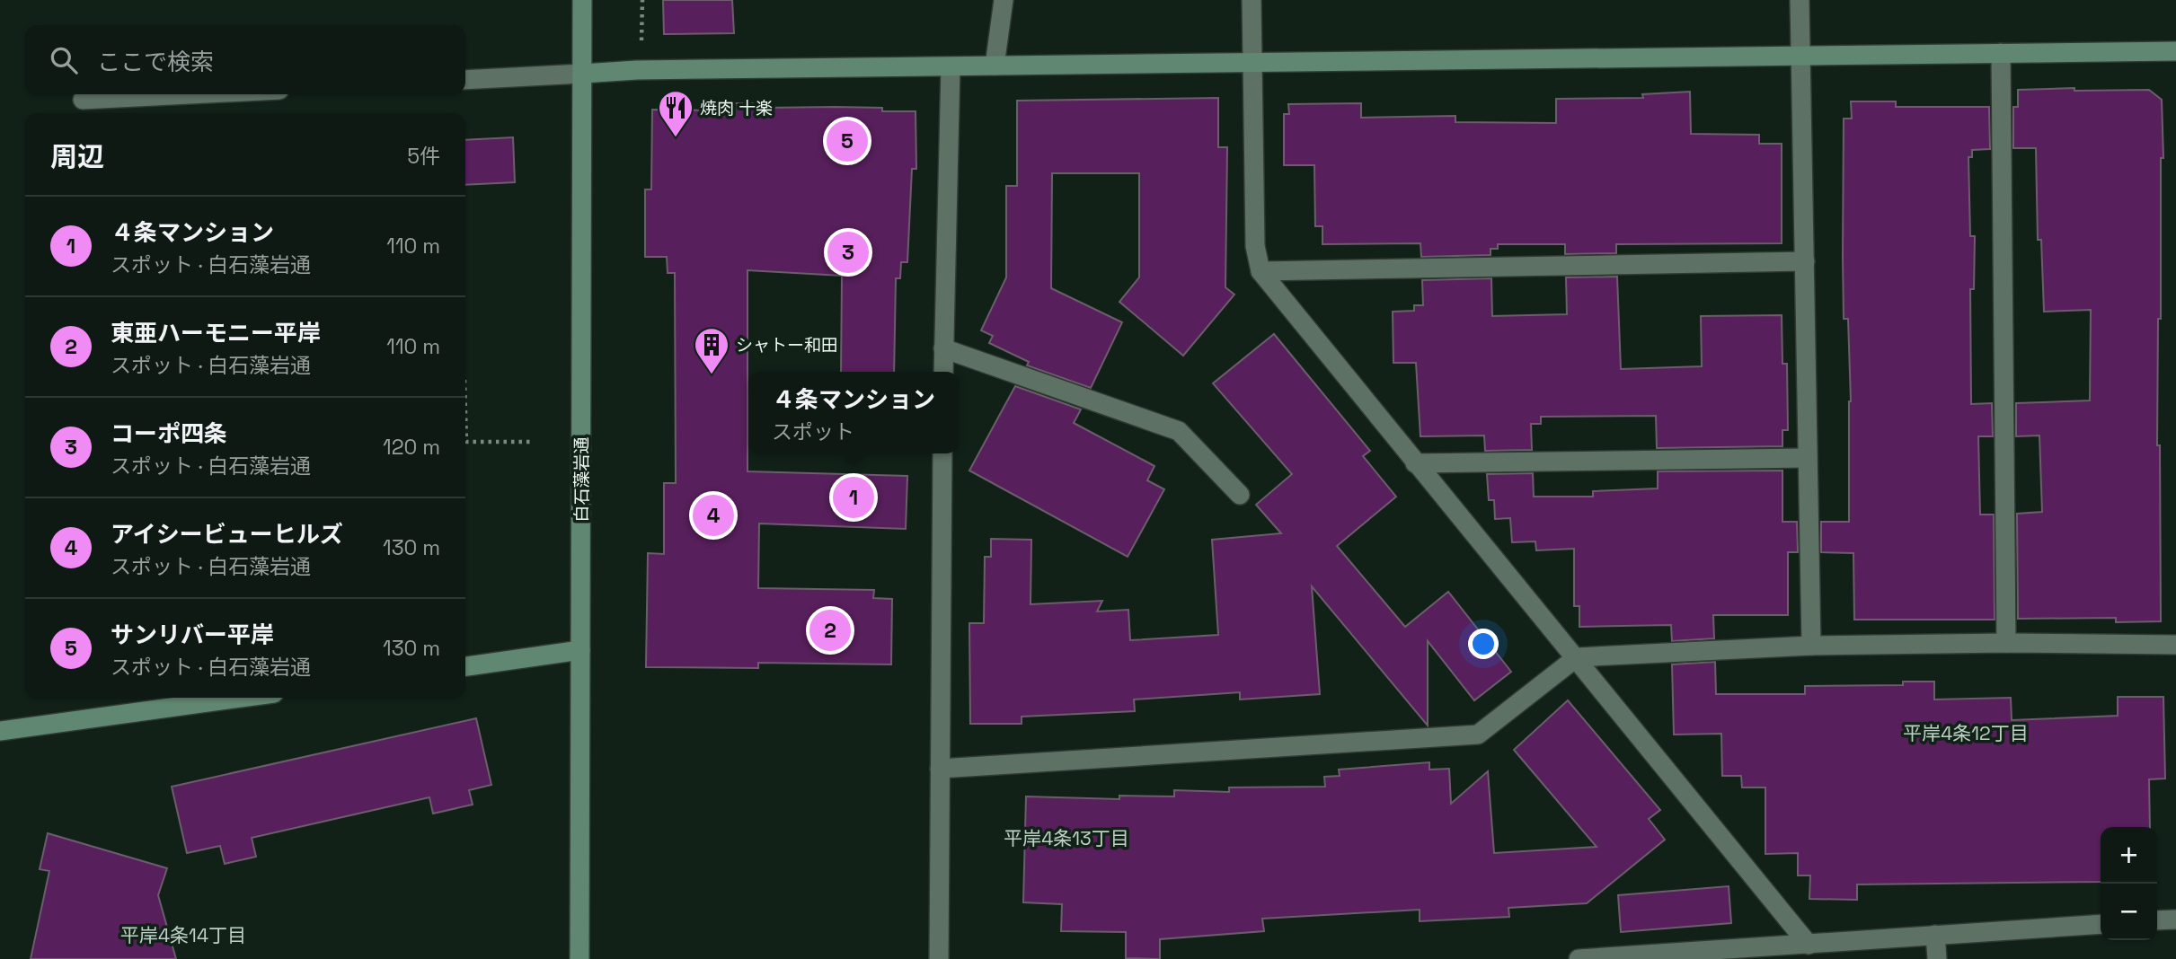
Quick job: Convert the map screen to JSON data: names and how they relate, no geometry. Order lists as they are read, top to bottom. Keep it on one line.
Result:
{"streets":{"street":["白石藻岩通"]},"districts":["平岸4条12丁目","平岸4条13丁目","平岸4条14丁目"],"places":{"restaurant":["焼肉 十楽"],"building":["シャトー和田"]},"page":{"search":"ここで検索","heading":["周辺","5件"],"pins":["5","3","1","4","2"],"list":[{"mark":"1","name":"４条マンション","note":"スポット · 白石藻岩通","value":"110 m"},{"mark":"2","name":"東亜ハーモニー平岸","note":"スポット · 白石藻岩通","value":"110 m"},{"mark":"3","name":"コーポ四条","note":"スポット · 白石藻岩通","value":"120 m"},{"mark":"4","name":"アイシービューヒルズ","note":"スポット · 白石藻岩通","value":"130 m"},{"mark":"5","name":"サンリバー平岸","note":"スポット · 白石藻岩通","value":"130 m"}],"popup":["４条マンション","スポット"],"map_buttons":["+","−"]}}
